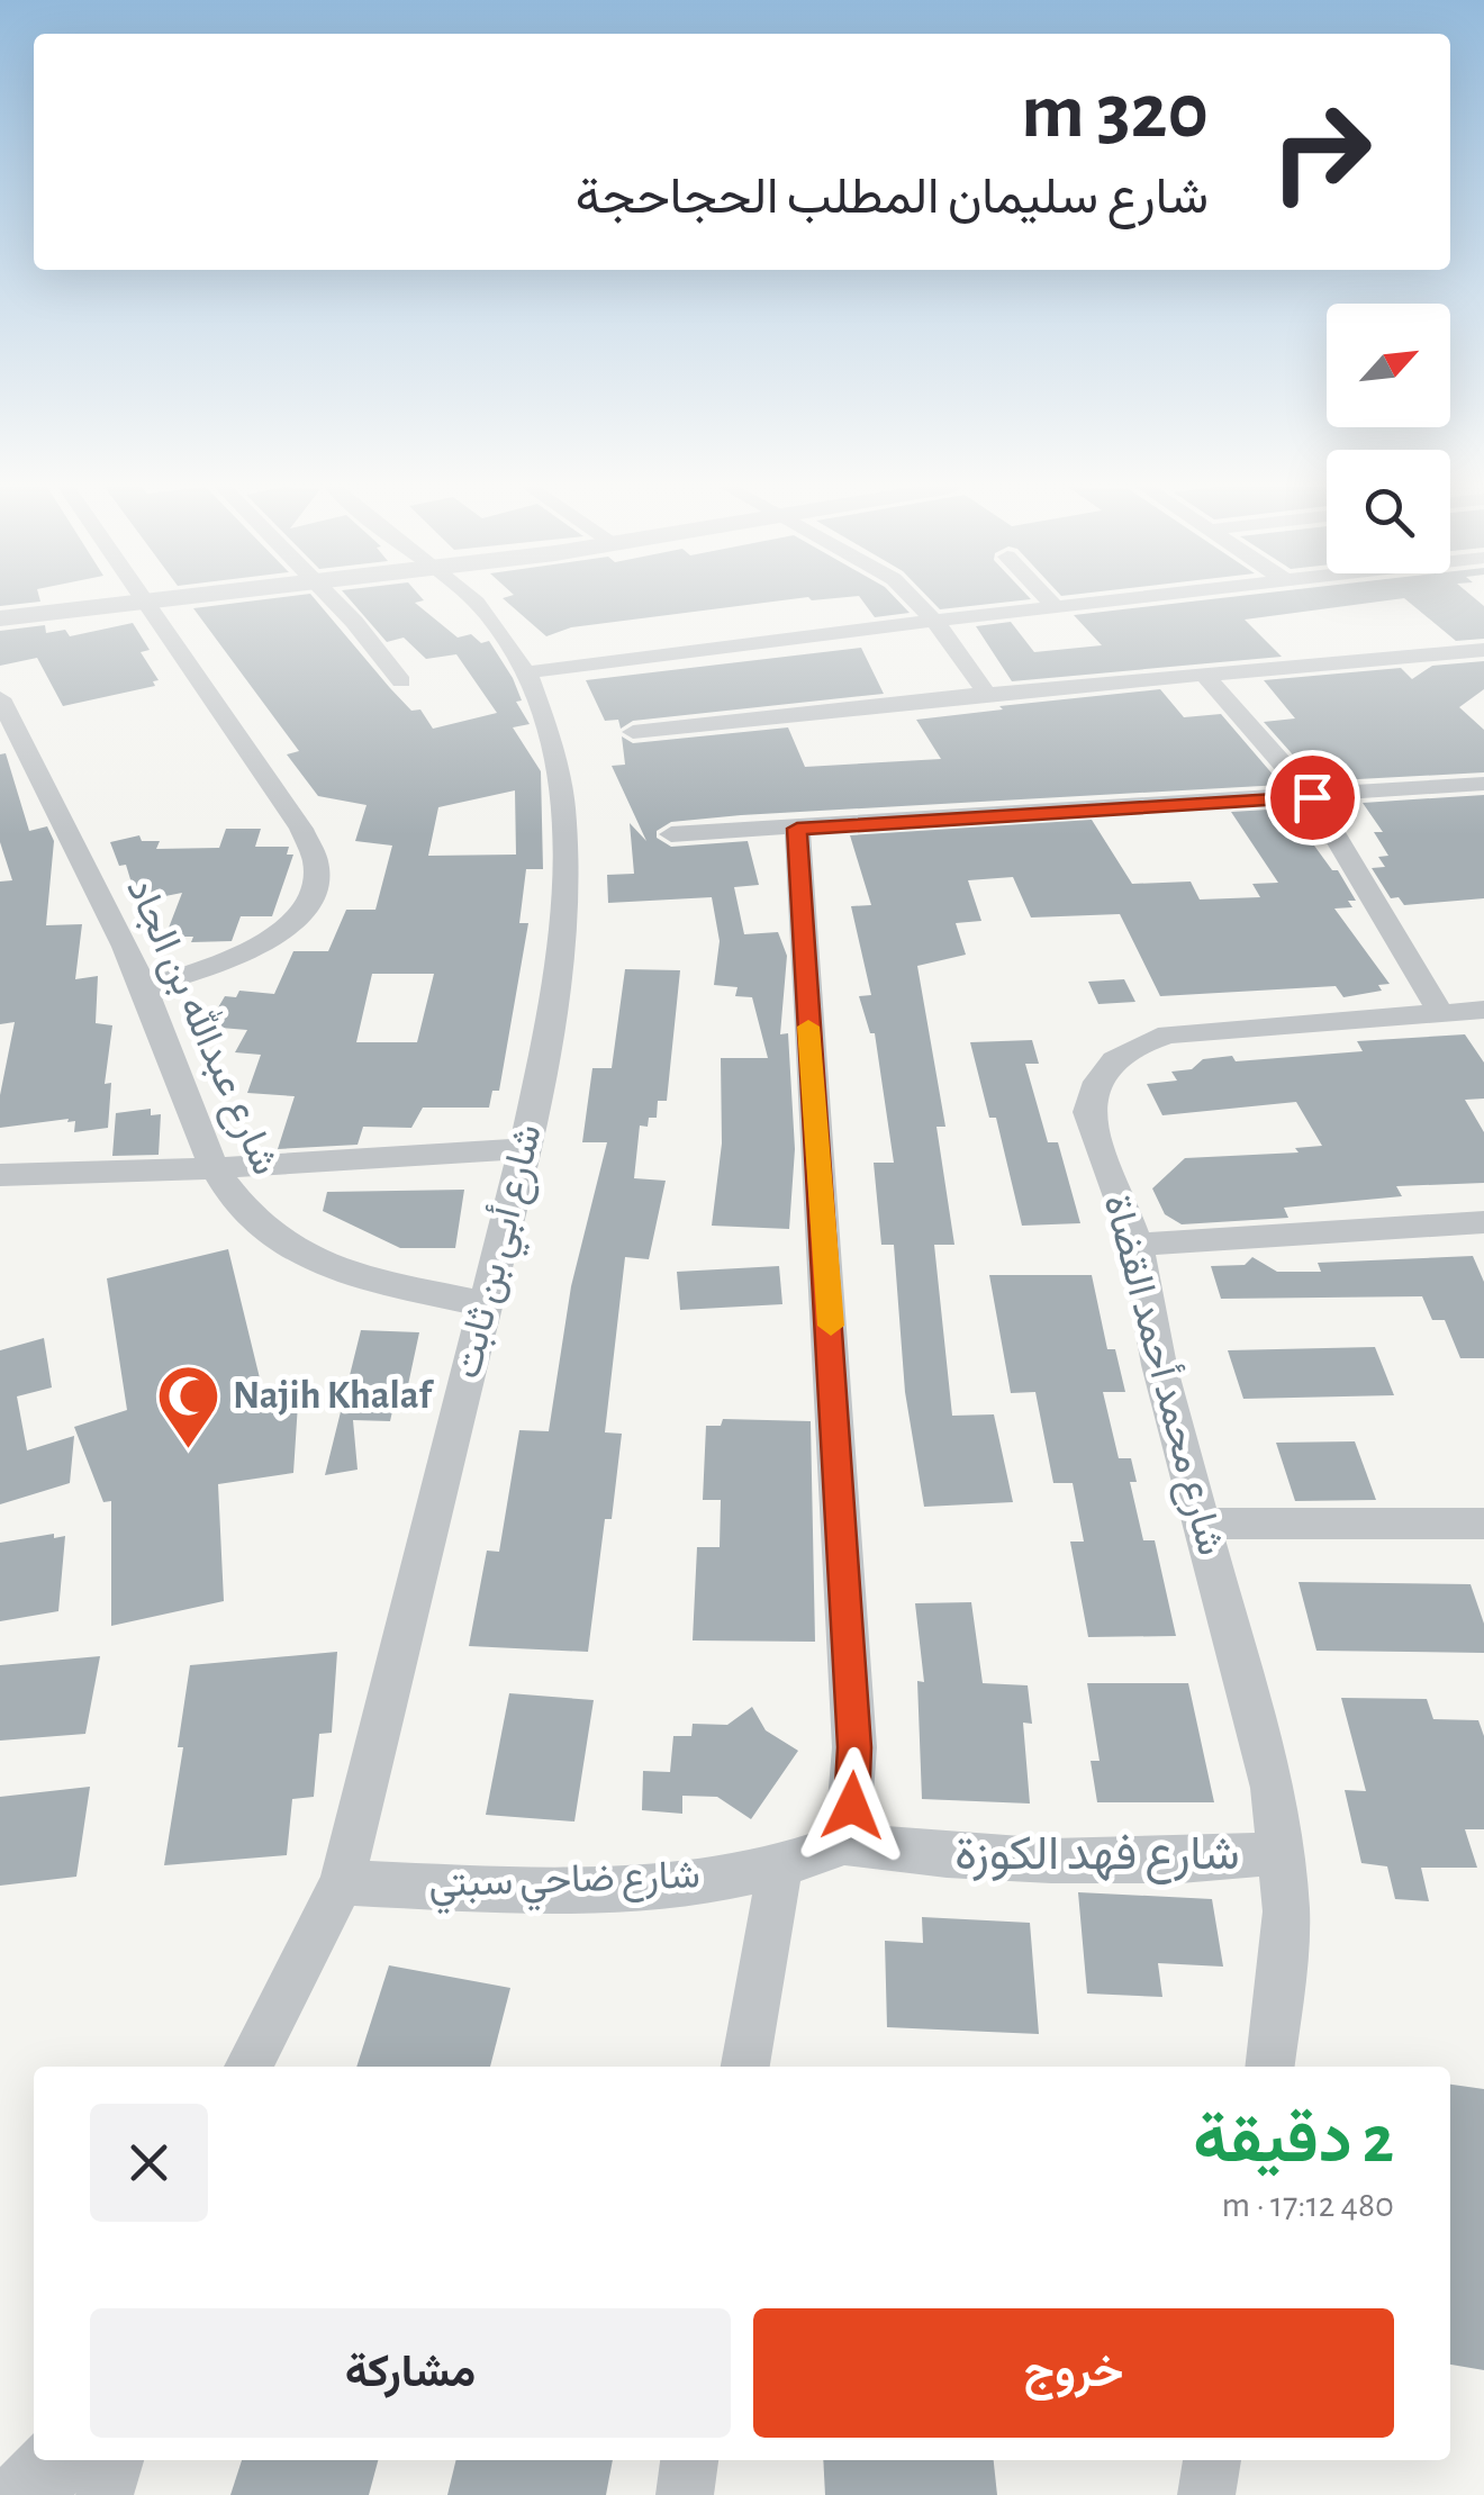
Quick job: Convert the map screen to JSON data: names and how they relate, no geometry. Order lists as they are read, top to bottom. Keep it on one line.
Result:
{"streets":{"street":["شارع عبدالله بن الجاد","شارع أبي بن ثابت","شارع محمد أحمد القضاة","شارع فهد الكوزة","شارع ضاحي سبتي"]},"crossings":[["شارع عبدالله بن الجاد","شارع أبي بن ثابت"],["شارع أبي بن ثابت","شارع ضاحي سبتي"],["شارع محمد أحمد القضاة","شارع فهد الكوزة"],["شارع فهد الكوزة","شارع ضاحي سبتي"]],"places":{"mosque":["Najih Khalaf"]},"north":"top right","page":{"turn":["320 m","شارع سليمان المطلب الحجاحجة"],"heading":["2 دقيقة","480 m · 17:12"],"buttons":["خروج","مشاركة"]}}
